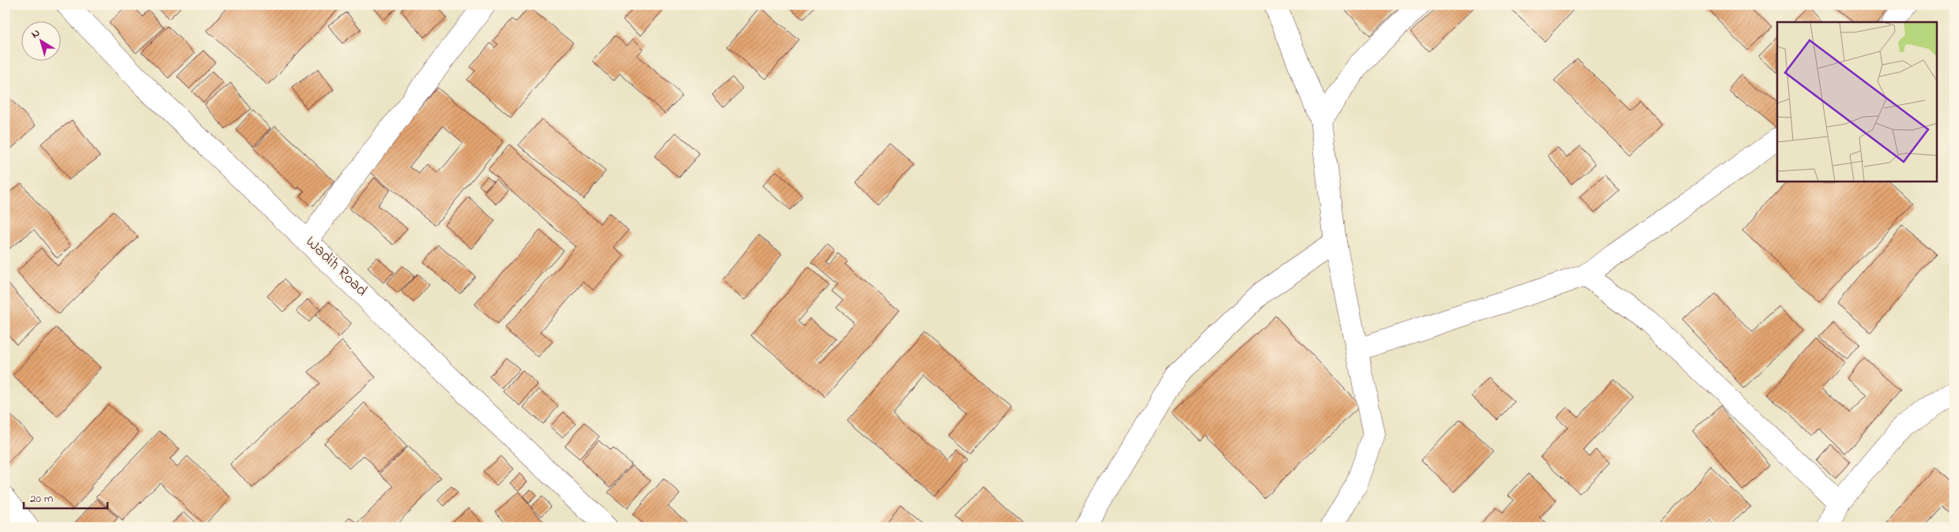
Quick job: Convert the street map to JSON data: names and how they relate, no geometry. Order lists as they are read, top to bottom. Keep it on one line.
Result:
{"streets":{"street":["Wadih Road"]},"scale_bar":"20 m","north":"top left"}
